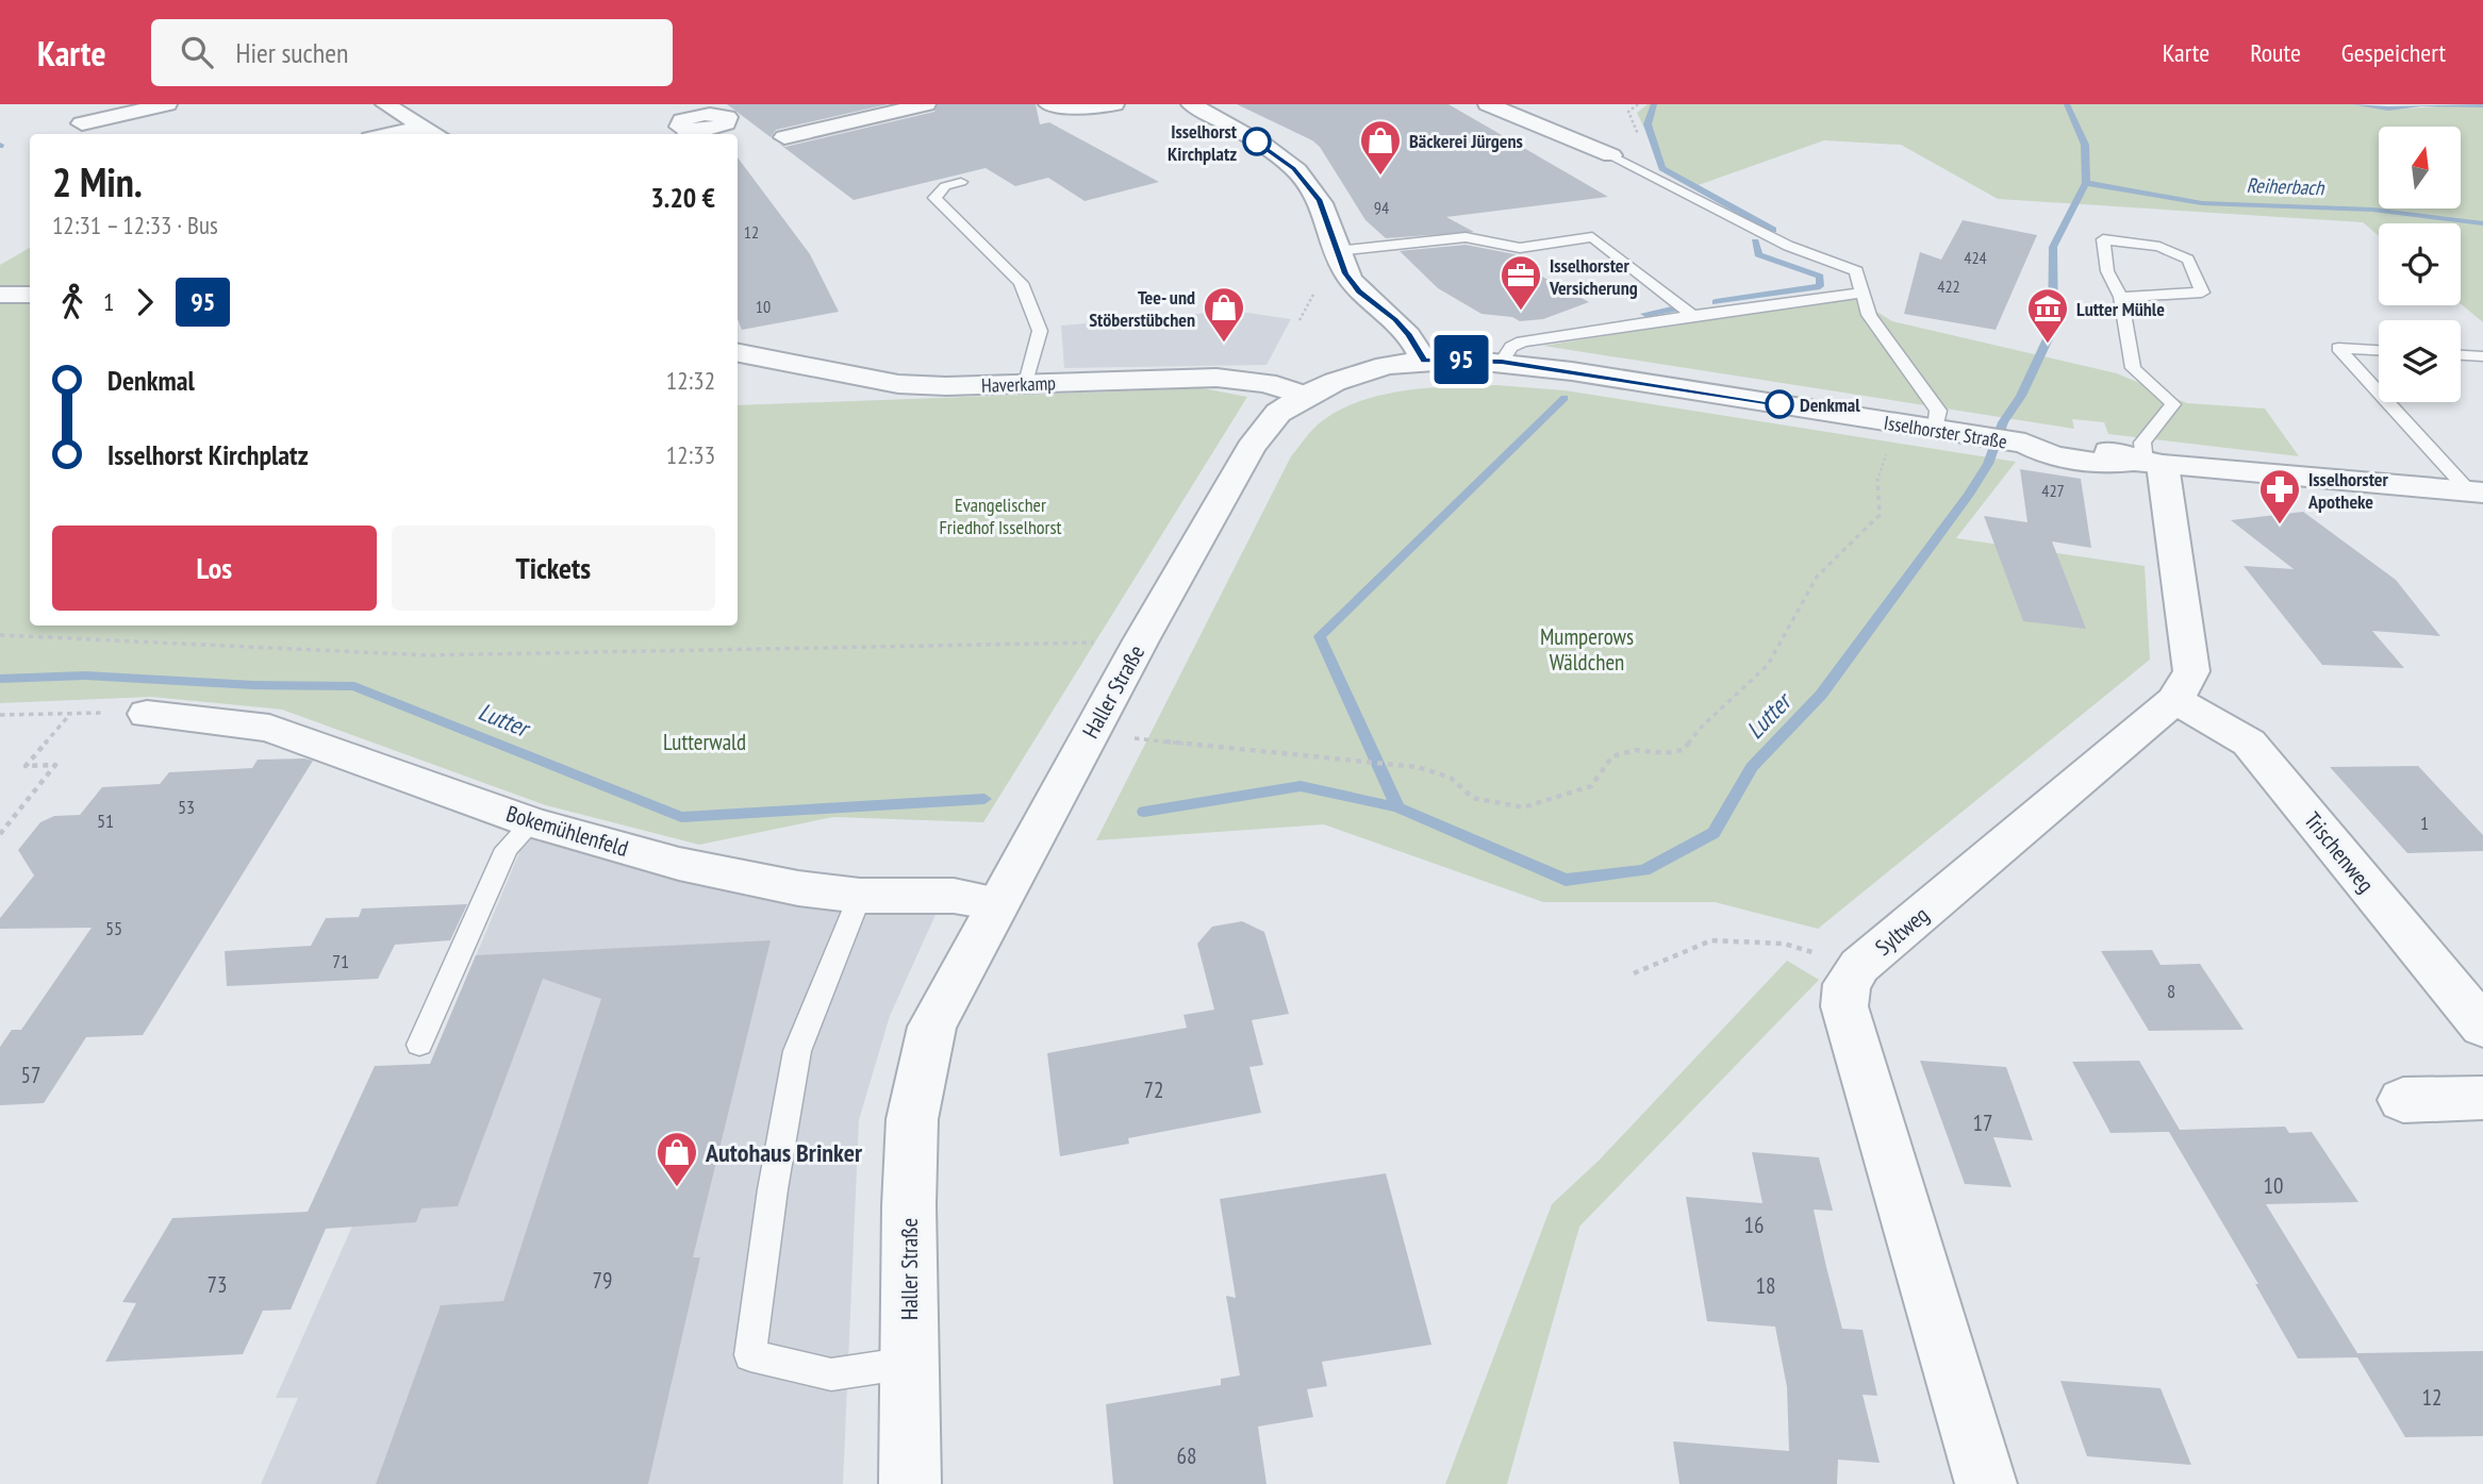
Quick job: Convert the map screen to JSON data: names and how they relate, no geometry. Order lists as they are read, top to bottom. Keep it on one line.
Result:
{"streets":{"street":["Haverkamp","Isselhorster Straße","Haller Straße","Bokemühlenfeld","Trischenweg","Syltweg"]},"crossings":[["Haverkamp","Haller Straße"],["Isselhorster Straße","Haller Straße"],["Isselhorster Straße","Syltweg"],["Haller Straße","Bokemühlenfeld"],["Trischenweg","Syltweg"]],"water":["Reiherbach","Lutter"],"parks":["Evangelischer Friedhof Isselhorst","Mumperows Wäldchen","Lutterwald"],"places":{"other":["Isselhorst Kirchplatz","Denkmal"],"shop":["Bäckerei Jürgens","Tee- und Stöberstübchen","Autohaus Brinker"],"office":["Isselhorster Versicherung"],"museum":["Lutter Mühle"],"pharmacy":["Isselhorster Apotheke"]},"lines":["bus line 95"],"house_numbers":["94","12","424","422","10","427","53","51","1","55","71","8","57","72","17","10","16","79","73","18","12","68"],"north":"top","page":{"header":"Karte","search":"Hier suchen","nav":["Karte","Route","Gespeichert"],"on_map":"95","heading":["2 Min.","12:31 – 12:33 · Bus","3.20 €"],"legs":["1","95"],"list":[{"name":"Denkmal","value":"12:32"},{"name":"Isselhorst Kirchplatz","value":"12:33"}],"buttons":["Los","Tickets"]}}
